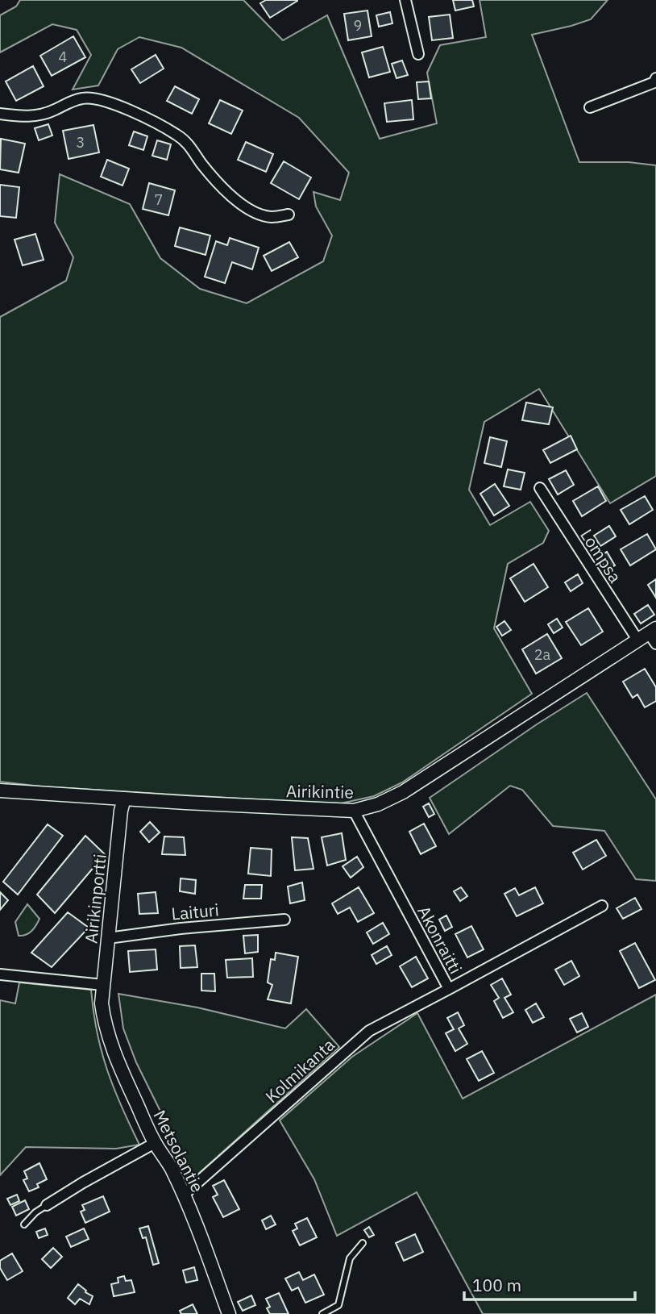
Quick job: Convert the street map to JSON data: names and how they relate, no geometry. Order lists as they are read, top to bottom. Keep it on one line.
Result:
{"streets":{"street":["Lompsa","Airikintie","Airikinportti","Laituri","Akonraitti","Kolmikanta","Metsolantie"]},"crossings":[["Lompsa","Airikintie"],["Airikintie","Airikinportti"],["Airikintie","Akonraitti"],["Airikinportti","Laituri"],["Airikinportti","Metsolantie"],["Akonraitti","Kolmikanta"],["Kolmikanta","Metsolantie"]],"house_numbers":["9","4","3","7","2a"],"scale_bar":"100 m"}
